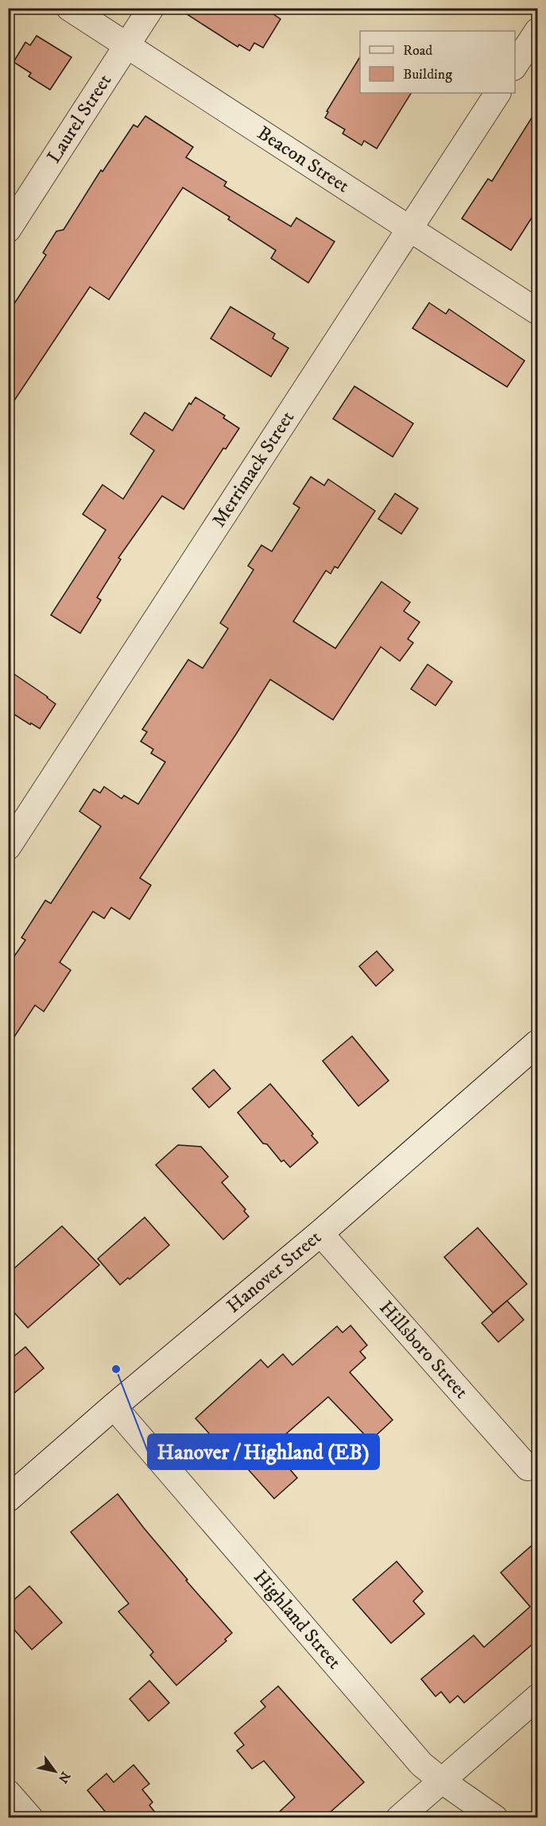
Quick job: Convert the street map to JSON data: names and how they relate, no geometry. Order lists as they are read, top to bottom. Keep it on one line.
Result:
{"streets":{"street":["Laurel Street","Beacon Street","Merrimack Street","Hanover Street","Hillsboro Street","Highland Street"]},"crossings":[["Laurel Street","Beacon Street"],["Beacon Street","Merrimack Street"],["Hanover Street","Hillsboro Street"],["Hanover Street","Highland Street"]],"places":["Hanover / Highland (EB)"],"legend":["Road","Building"],"north":"bottom right"}
